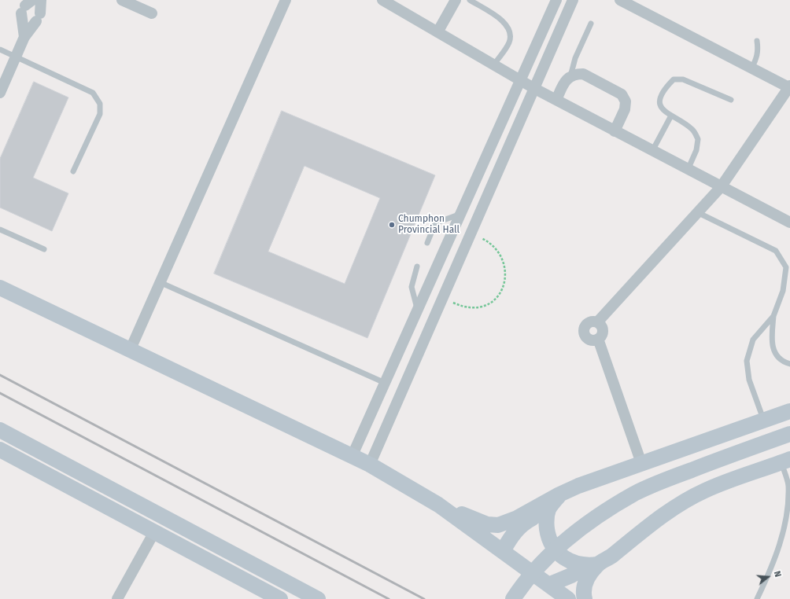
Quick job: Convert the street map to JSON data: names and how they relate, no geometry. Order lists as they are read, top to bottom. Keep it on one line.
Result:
{"places":["Chumphon Provincial Hall"],"north":"right"}
